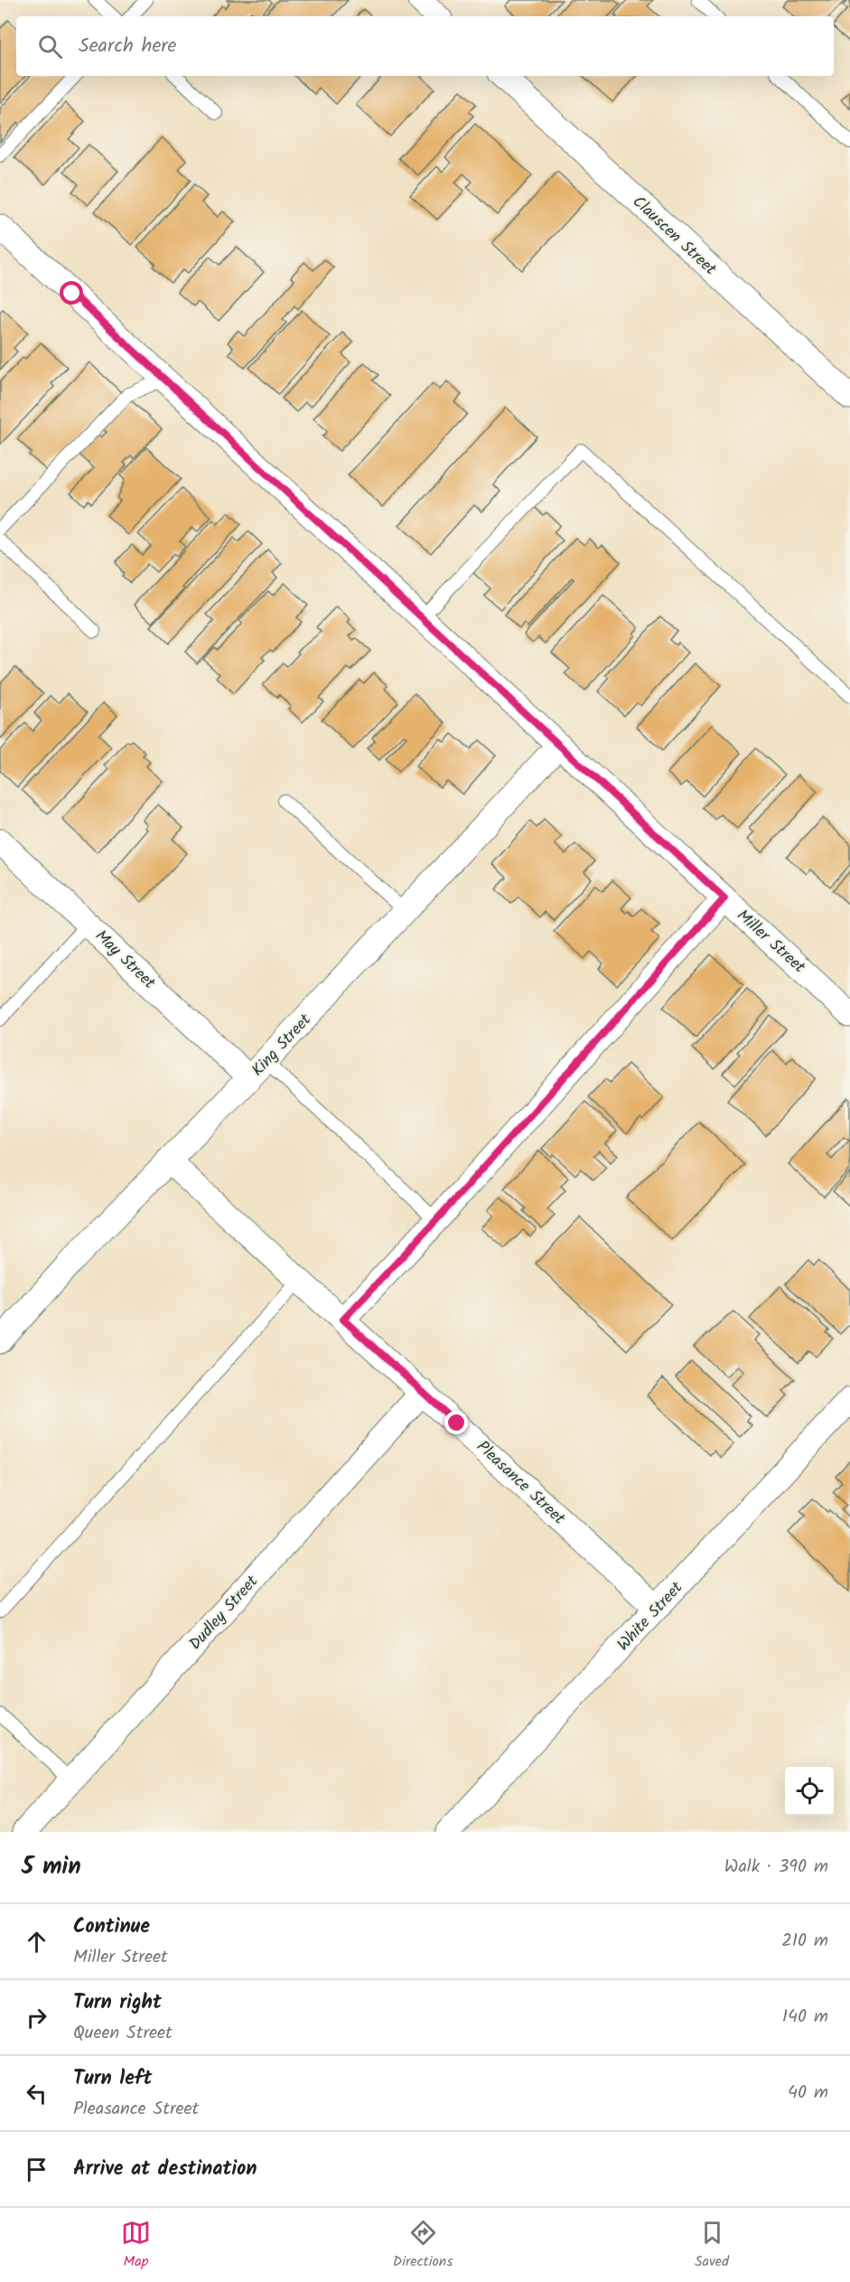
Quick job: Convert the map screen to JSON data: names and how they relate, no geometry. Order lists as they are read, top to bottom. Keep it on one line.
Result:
{"streets":{"street":["Clauscen Street","Miller Street","May Street","King Street","Pleasance Street","Dudley Street","White Street"]},"crossings":[["Miller Street","King Street"],["May Street","King Street"],["King Street","Pleasance Street"],["Pleasance Street","Dudley Street"],["Pleasance Street","White Street"]],"page":{"search":"Search here","heading":["5 min","Walk · 390 m"],"list":[["Continue","Miller Street","210 m"],["Turn right","Queen Street","140 m"],["Turn left","Pleasance Street","40 m"],"Arrive at destination"],"nav":["Map","Directions","Saved"]}}
